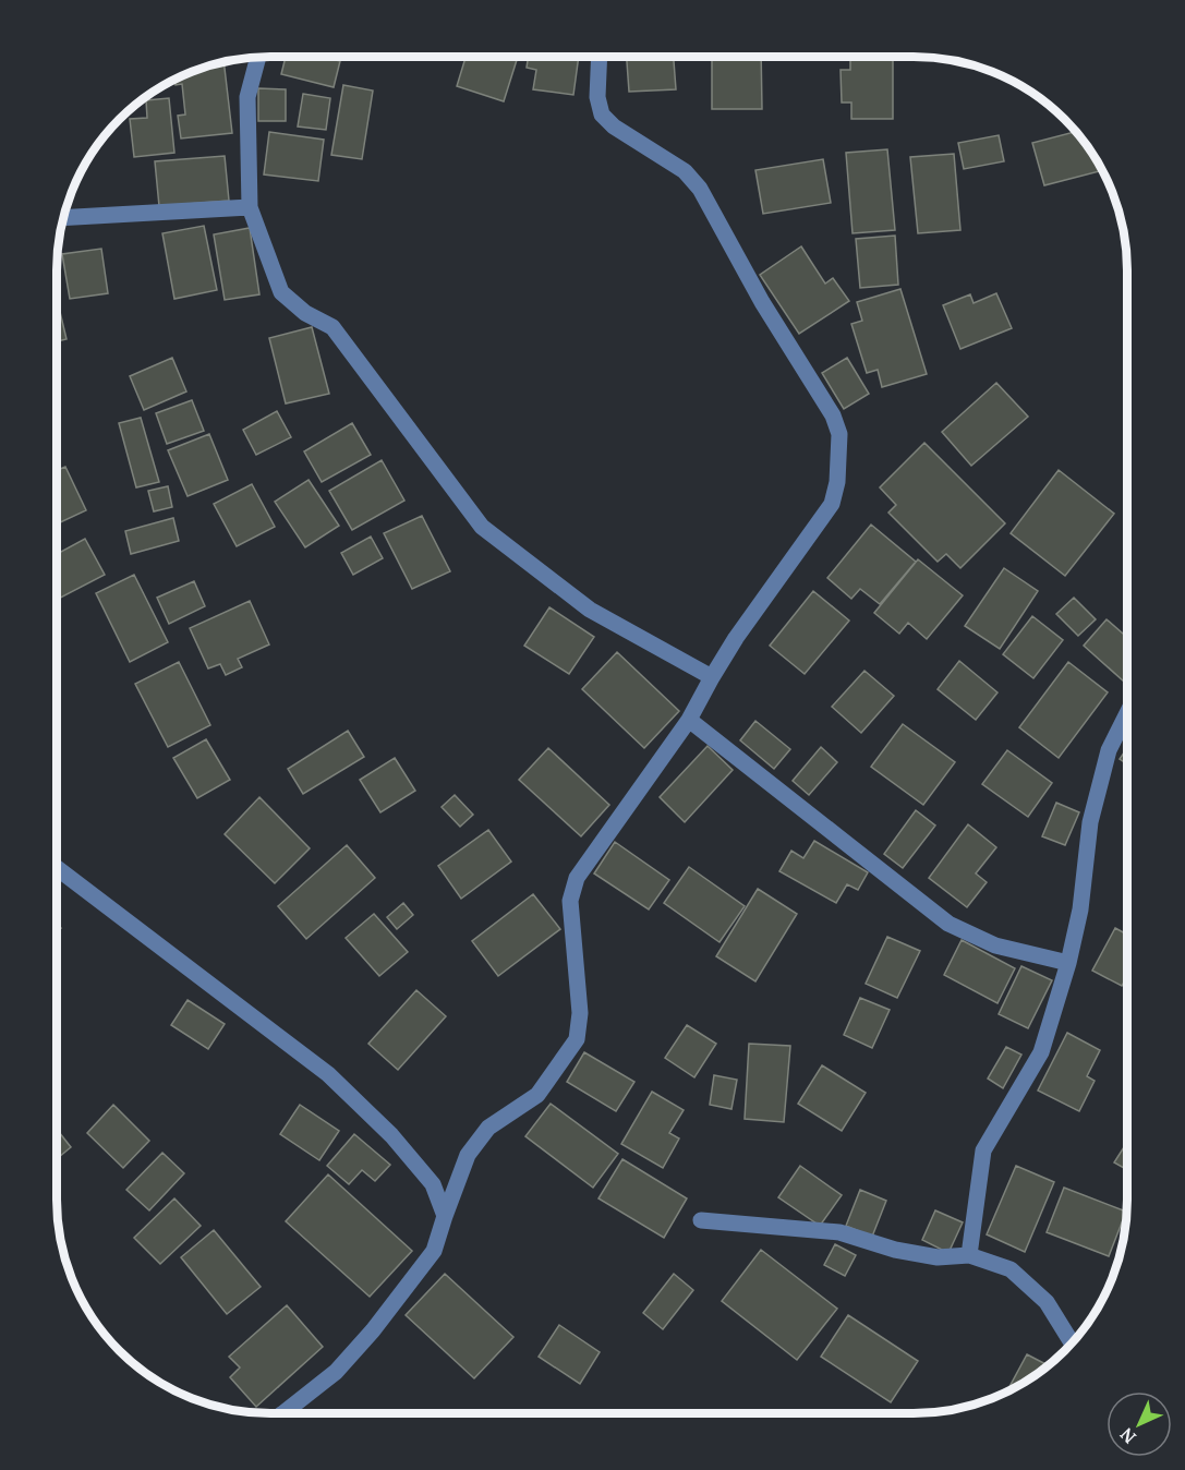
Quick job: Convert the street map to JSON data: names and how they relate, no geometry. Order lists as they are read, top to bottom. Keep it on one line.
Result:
{"north":"bottom left"}
